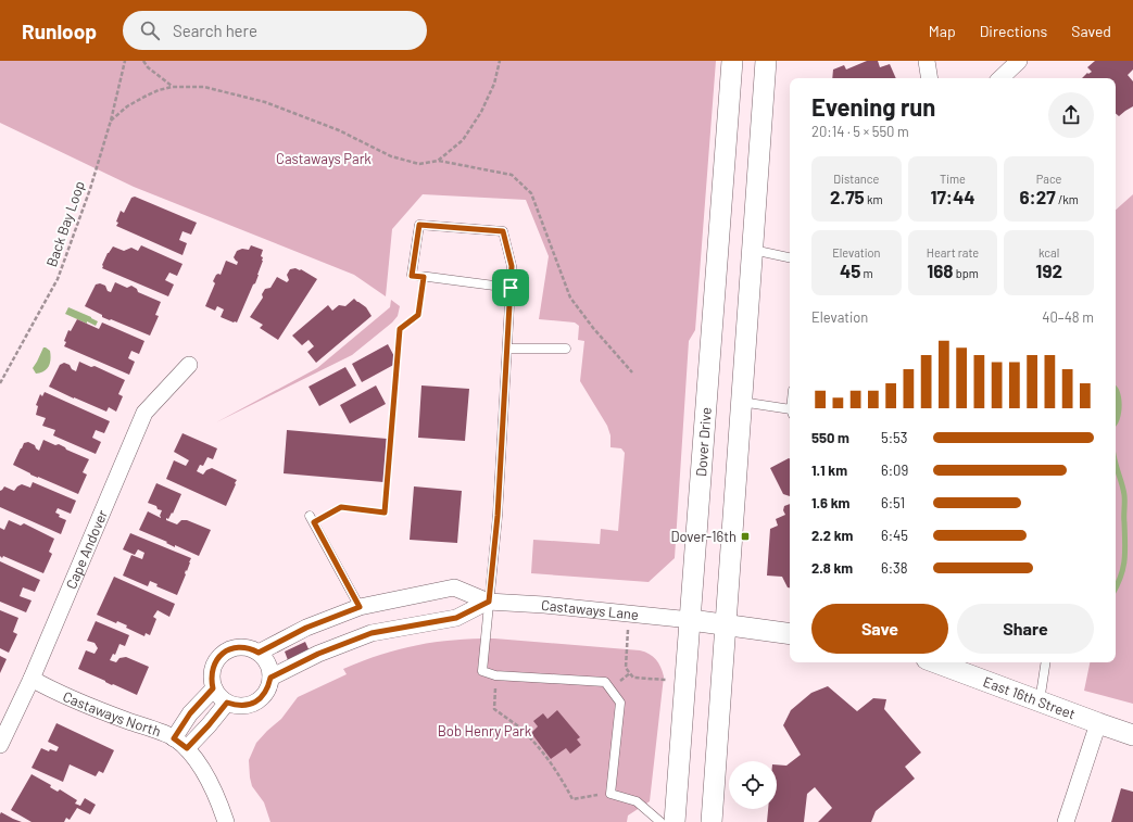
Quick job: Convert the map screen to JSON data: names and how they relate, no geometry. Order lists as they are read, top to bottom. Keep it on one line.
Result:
{"streets":{"street":["Dover Drive","Cape Andover","Castaways Lane","East 16th Street","Castaways North"],"path":["Back Bay Loop"]},"crossings":[["Dover Drive","Castaways Lane"],["Cape Andover","Castaways North"]],"parks":["Castaways Park","Bob Henry Park"],"places":{"transit":["Dover-16th"]},"page":{"header":"Runloop","search":"Search here","nav":["Map","Directions","Saved"],"heading":["Evening run","20:14 · 5 × 550 m"],"stats":[["Distance","2.75 km"],["Time","17:44"],["Pace","6:27 /km"],["Elevation","45 m"],["Heart rate","168 bpm"],["kcal","192"]],"chart":["Elevation","40–48 m"],"list":[{"name":"550 m","note":"5:53"},{"name":"1.1 km","note":"6:09"},{"name":"1.6 km","note":"6:51"},{"name":"2.2 km","note":"6:45"},{"name":"2.8 km","note":"6:38"}],"buttons":["Save","Share"]}}
